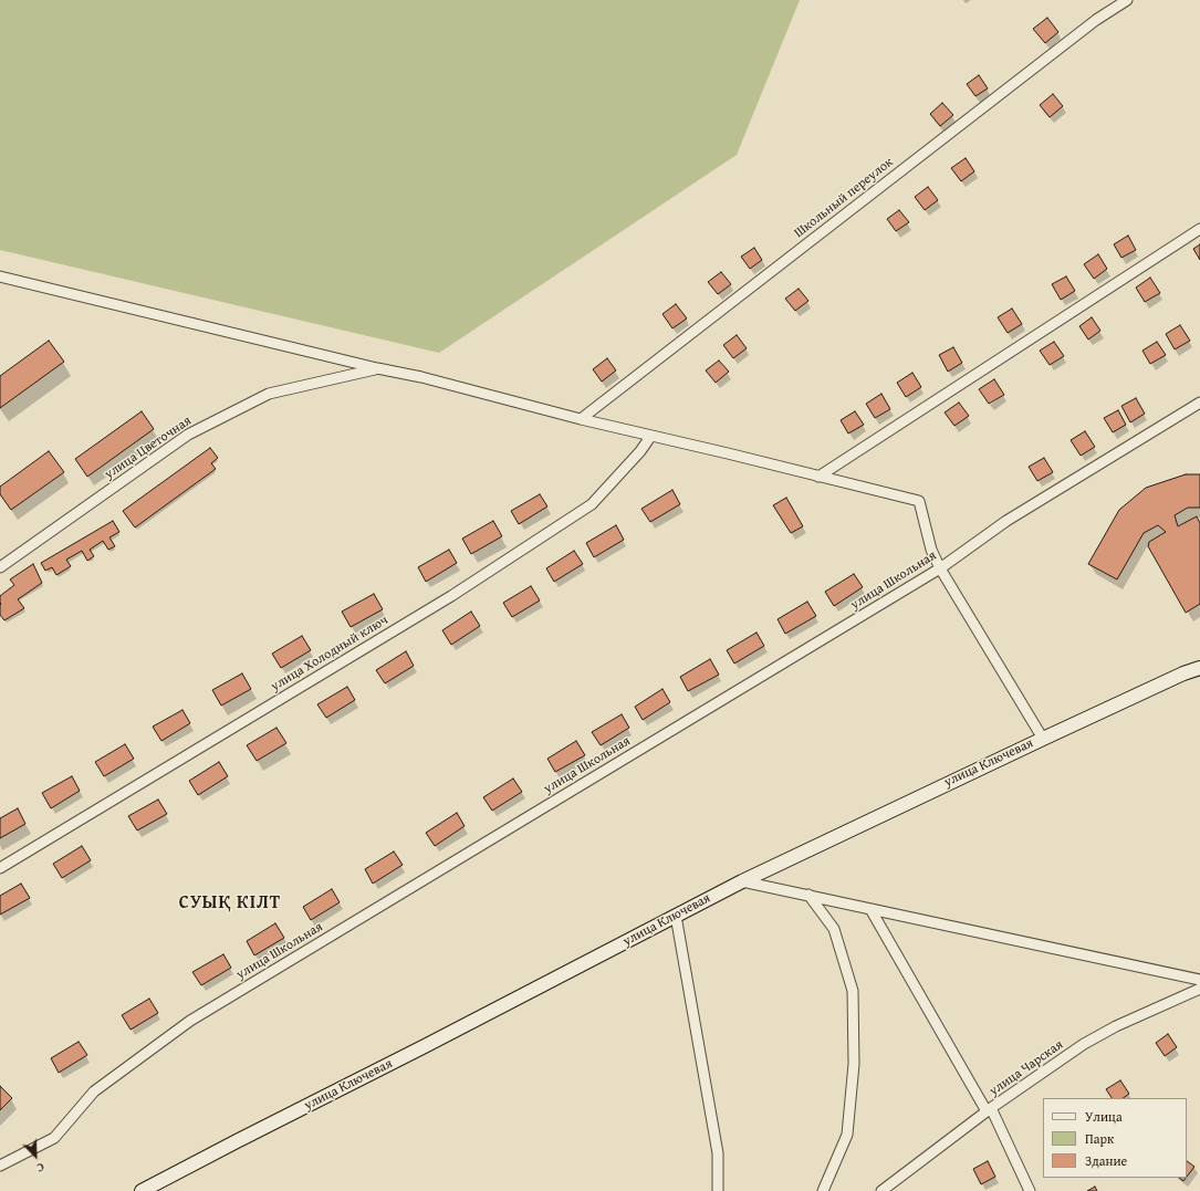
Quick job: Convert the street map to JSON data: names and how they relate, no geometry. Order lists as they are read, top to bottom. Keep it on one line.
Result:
{"streets":{"street":["Школьный переулок","улица Цветочная","улица Школьная","улица Холодный ключ","улица Ключевая","улица Чарская"]},"districts":["СУЫҚ КІЛТ"],"legend":["Улица","Парк","Здание"],"north":"bottom right"}
